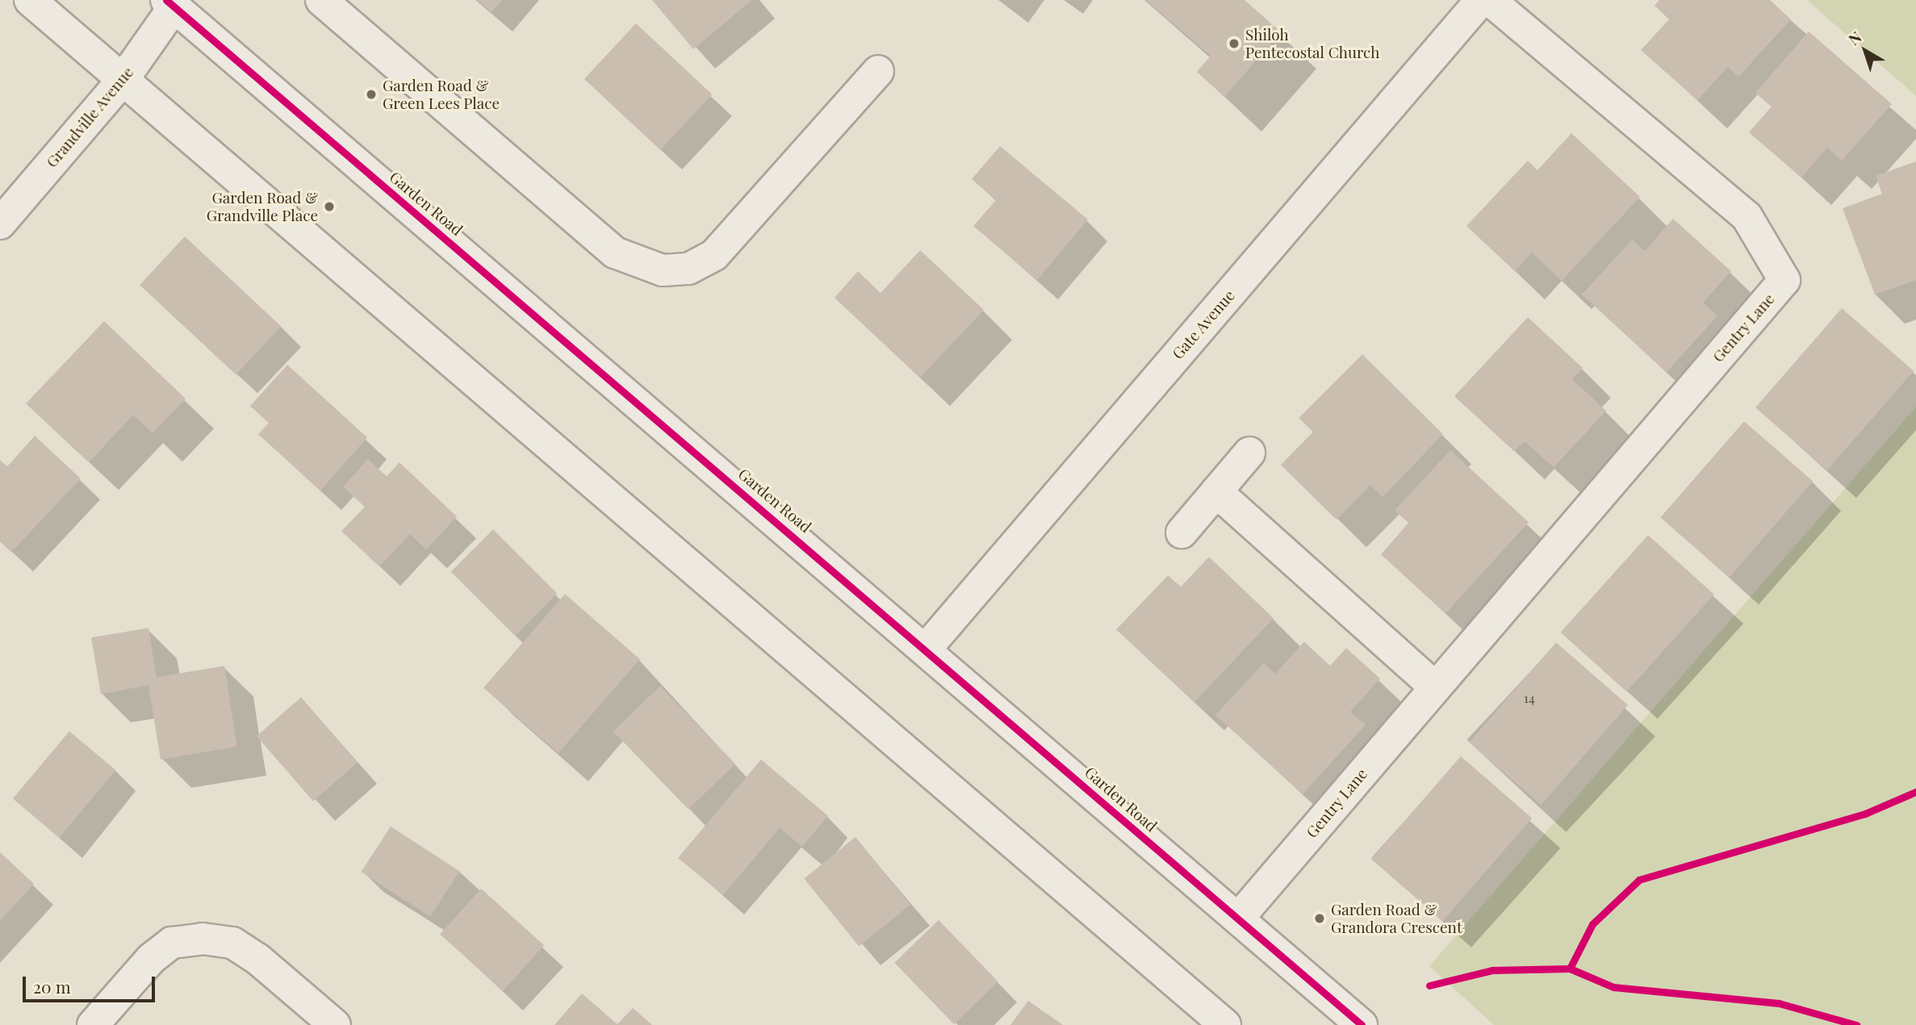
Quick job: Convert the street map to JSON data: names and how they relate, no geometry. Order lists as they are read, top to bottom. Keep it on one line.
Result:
{"streets":{"street":["Grandville Avenue","Garden Road","Gate Avenue","Gentry Lane"]},"crossings":[["Grandville Avenue","Garden Road"],["Garden Road","Gate Avenue"],["Garden Road","Gentry Lane"]],"places":["Shiloh Pentecostal Church","Garden Road & Green Lees Place","Garden Road & Grandville Place","Garden Road & Grandora Crescent"],"house_numbers":["14"],"scale_bar":"20 m","north":"top left"}
